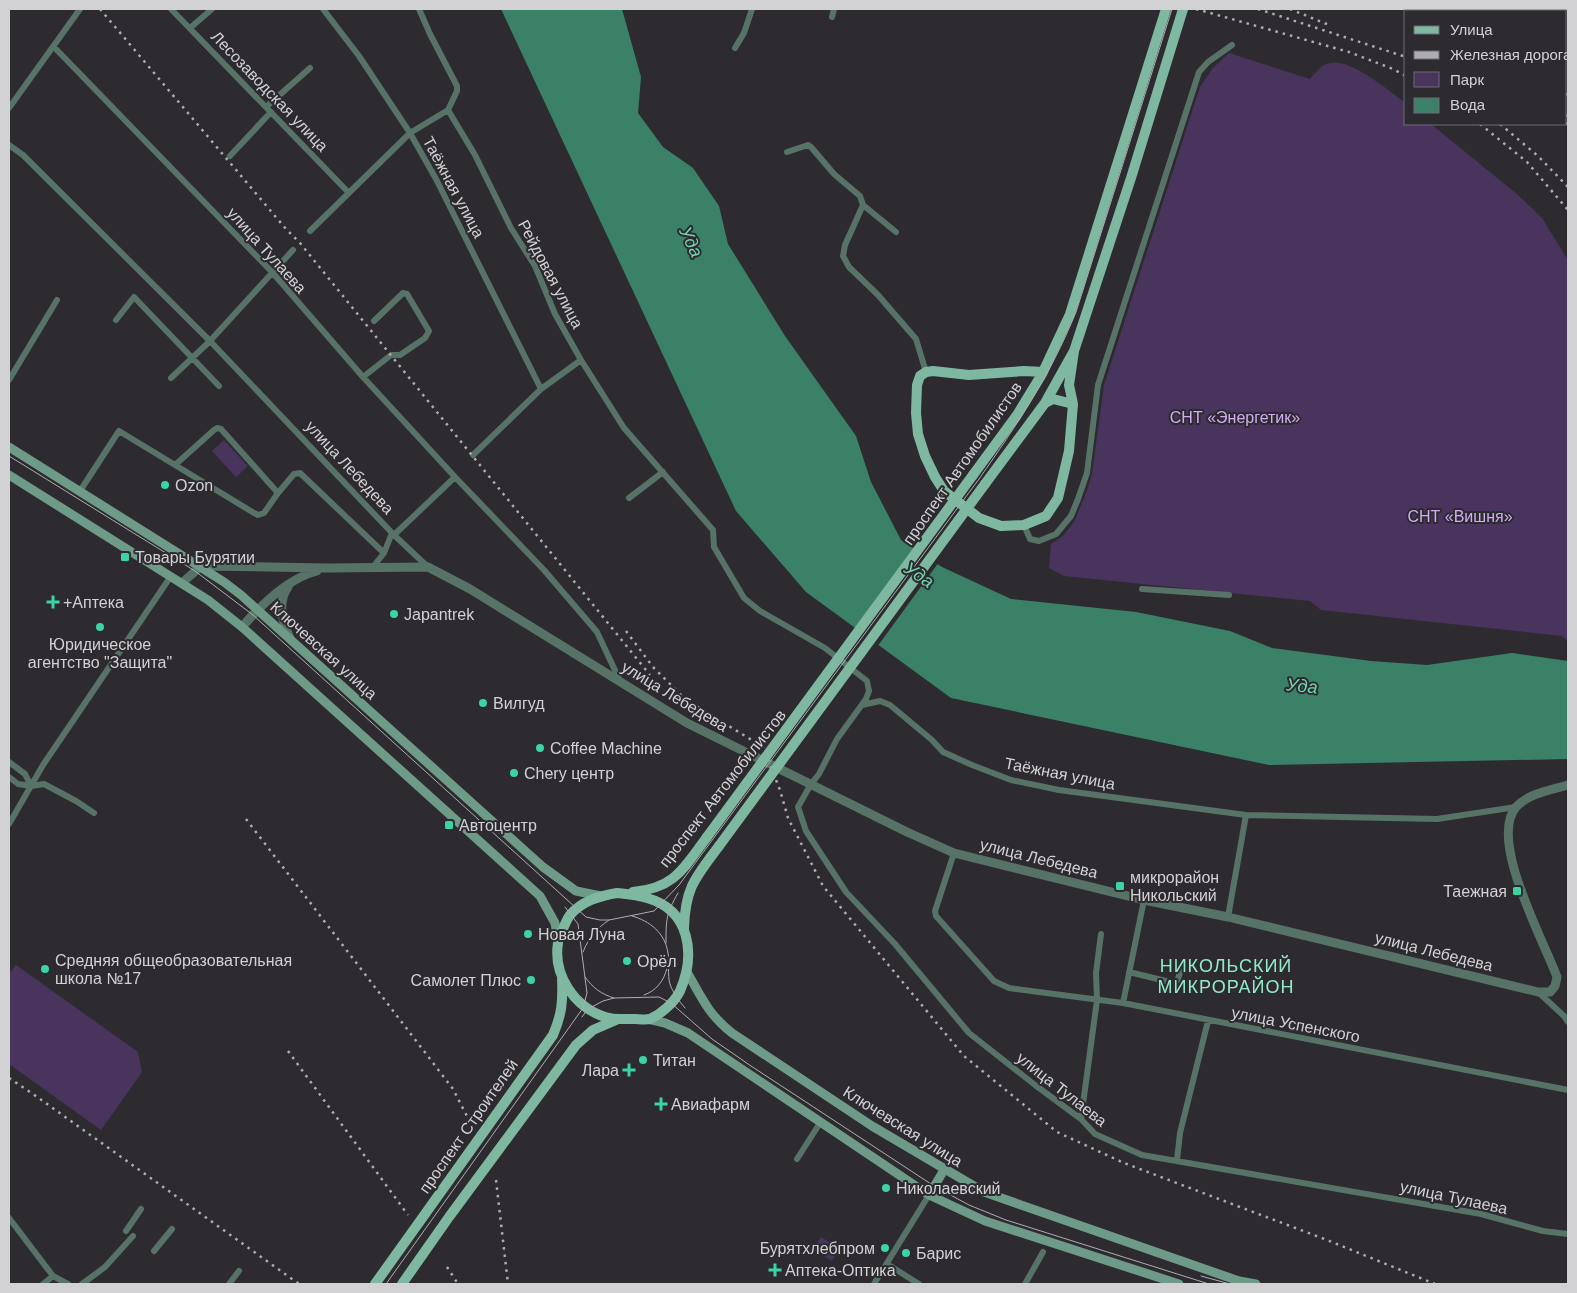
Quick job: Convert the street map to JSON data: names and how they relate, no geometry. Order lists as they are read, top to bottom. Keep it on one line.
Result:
{"streets":{"main road":["проспект Автомобилистов","Ключевская улица","проспект Строителей"],"street":["Лесозаводская улица","Таёжная улица","улица Тулаева","Рейдовая улица","улица Лебедева","улица Успенского"]},"crossings":[["Таёжная улица","улица Тулаева"],["Таёжная улица","Рейдовая улица"],["улица Тулаева","Рейдовая улица"],["улица Тулаева","улица Лебедева"],["проспект Автомобилистов","Ключевская улица"],["проспект Автомобилистов","проспект Строителей"],["улица Лебедева","улица Успенского"],["Ключевская улица","проспект Строителей"]],"districts":["НИКОЛЬСКИЙ МИКРОРАЙОН"],"water":["Уда"],"parks":["СНТ «Энергетик»","СНТ «Вишня»"],"places":{"other":["Ozon","Japantrek","Юридическое агентство \"Защита\"","Вилгуд","Coffee Machine","Chery центр","Новая Луна","Орёл","Средняя общеобразовательная школа №17","Самолет Плюс","Титан","Николаевский","Бурятхлебпром","Барис"],"transit":["Товары Бурятии","Автоцентр","микрорайон Никольский","Таежная"],"health":["+Аптека","Лара","Авиафарм","Аптека-Оптика"]},"legend":["Улица","Железная дорога","Парк","Вода"]}
